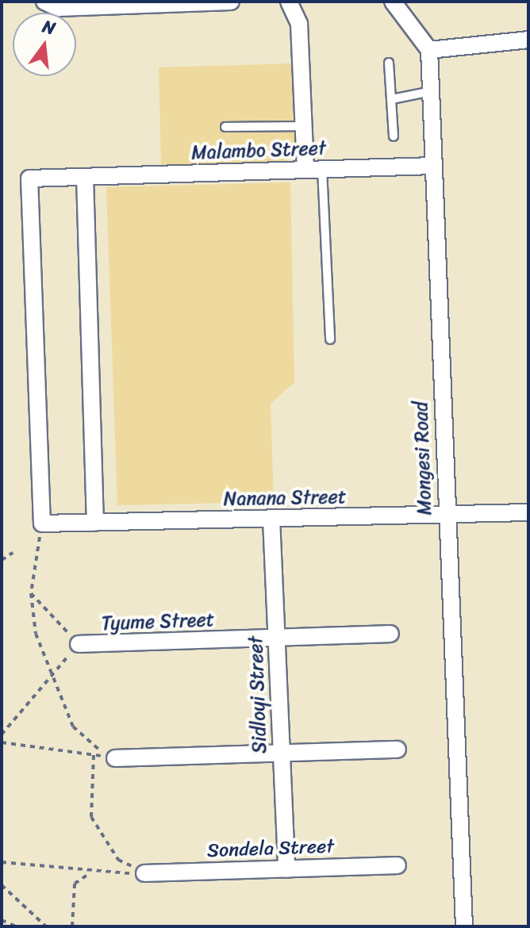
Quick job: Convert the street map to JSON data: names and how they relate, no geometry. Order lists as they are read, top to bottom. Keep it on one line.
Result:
{"streets":{"street":["Malambo Street","Mongesi Road","Nanana Street","Tyume Street","Sidloyi Street","Sondela Street"]},"crossings":[["Malambo Street","Mongesi Road"],["Malambo Street","Nanana Street"],["Mongesi Road","Nanana Street"],["Nanana Street","Sidloyi Street"],["Tyume Street","Sidloyi Street"],["Sidloyi Street","Sondela Street"]],"north":"top"}
